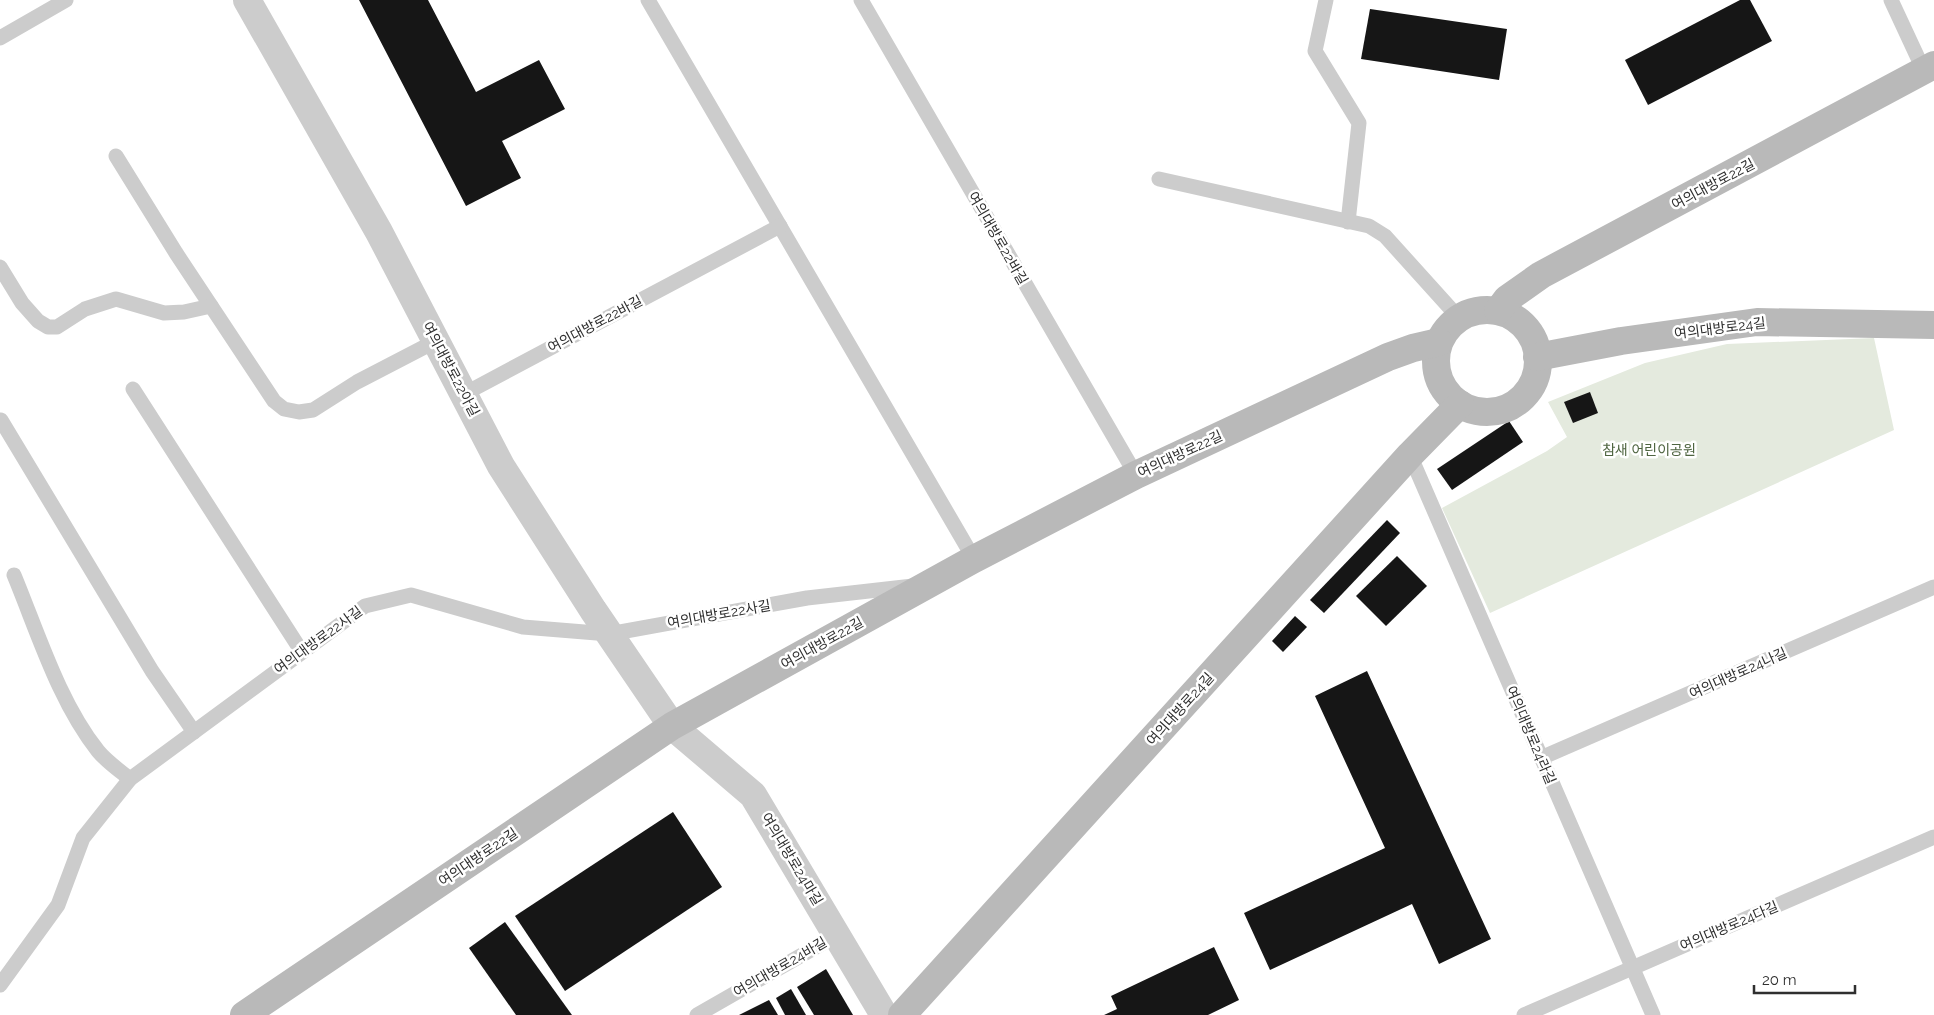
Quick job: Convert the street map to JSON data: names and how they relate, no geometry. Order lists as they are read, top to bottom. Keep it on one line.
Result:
{"streets":{"street":["여의대방로22길","여의대방로24길","여의대방로22아길","여의대방로24마길"],"lane":["여의대방로22바길","여의대방로22사길","여의대방로24나길","여의대방로24라길","여의대방로24다길","여의대방로24바길"]},"crossings":[["여의대방로22길","여의대방로22바길"],["여의대방로22길","여의대방로24길"],["여의대방로22길","여의대방로22아길"],["여의대방로22길","여의대방로22사길"],["여의대방로22길","여의대방로24마길"],["여의대방로22바길","여의대방로22아길"],["여의대방로24길","여의대방로24라길"],["여의대방로22아길","여의대방로22사길"],["여의대방로22아길","여의대방로24마길"],["여의대방로24나길","여의대방로24라길"],["여의대방로24라길","여의대방로24다길"],["여의대방로24마길","여의대방로24바길"]],"parks":["참새 어린이공원"],"scale_bar":"20 m"}
